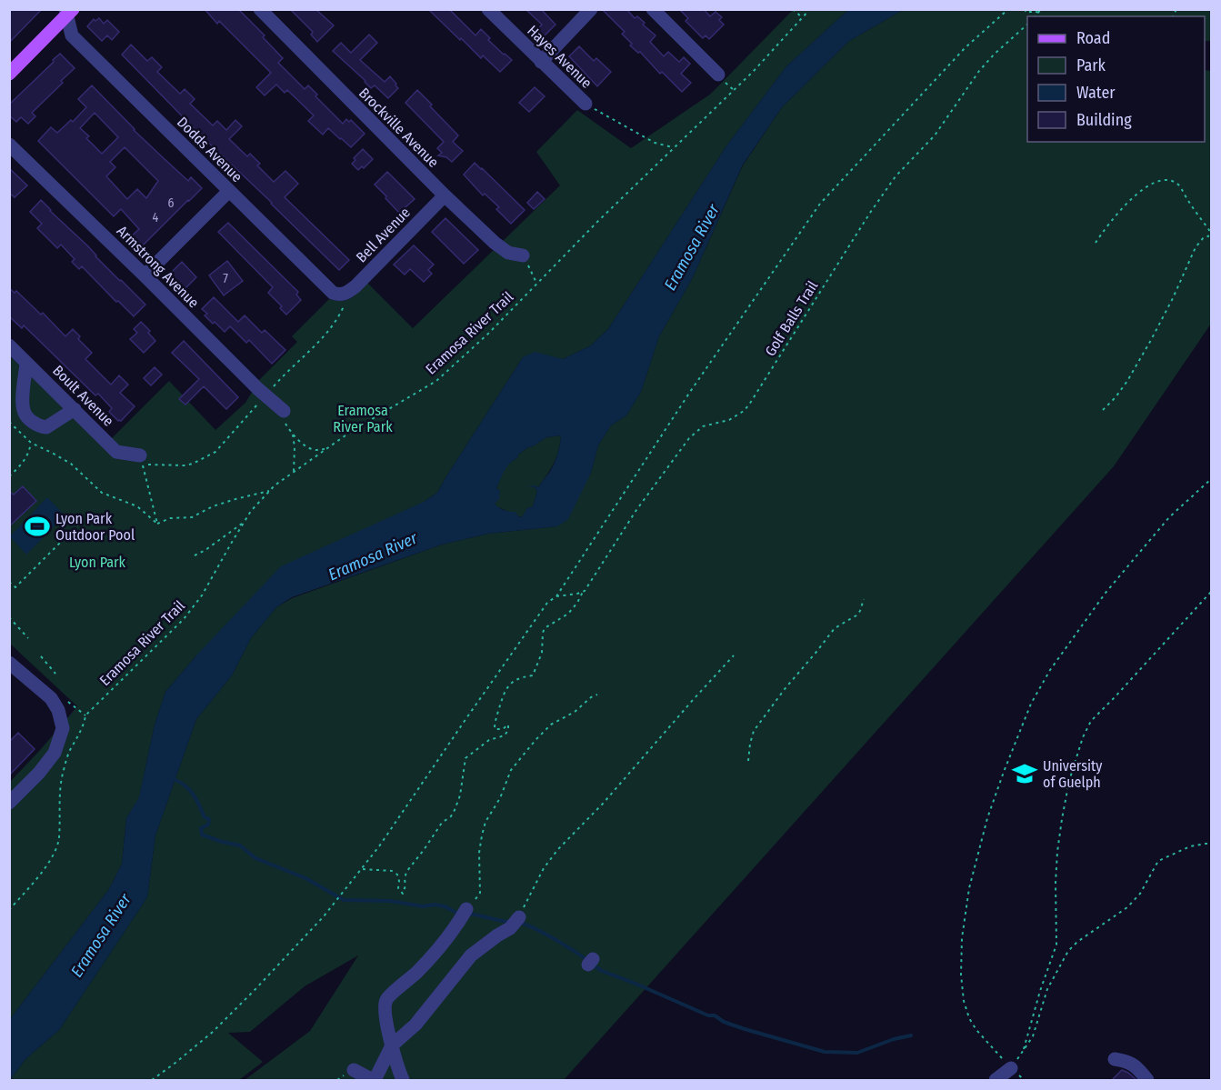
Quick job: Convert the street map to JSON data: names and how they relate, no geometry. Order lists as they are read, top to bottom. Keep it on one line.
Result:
{"streets":{"street":["Hayes Avenue","Brockville Avenue","Dodds Avenue","Bell Avenue","Armstrong Avenue","Boult Avenue"],"path":["Golf Balls Trail","Eramosa River Trail"]},"crossings":[["Brockville Avenue","Bell Avenue"],["Dodds Avenue","Bell Avenue"]],"water":["Eramosa River"],"parks":["Eramosa River Park","Lyon Park"],"places":{"sports":["Lyon Park Outdoor Pool"],"school or university":["University of Guelph"]},"house_numbers":["6","4","7"],"legend":["Road","Park","Water","Building"]}
